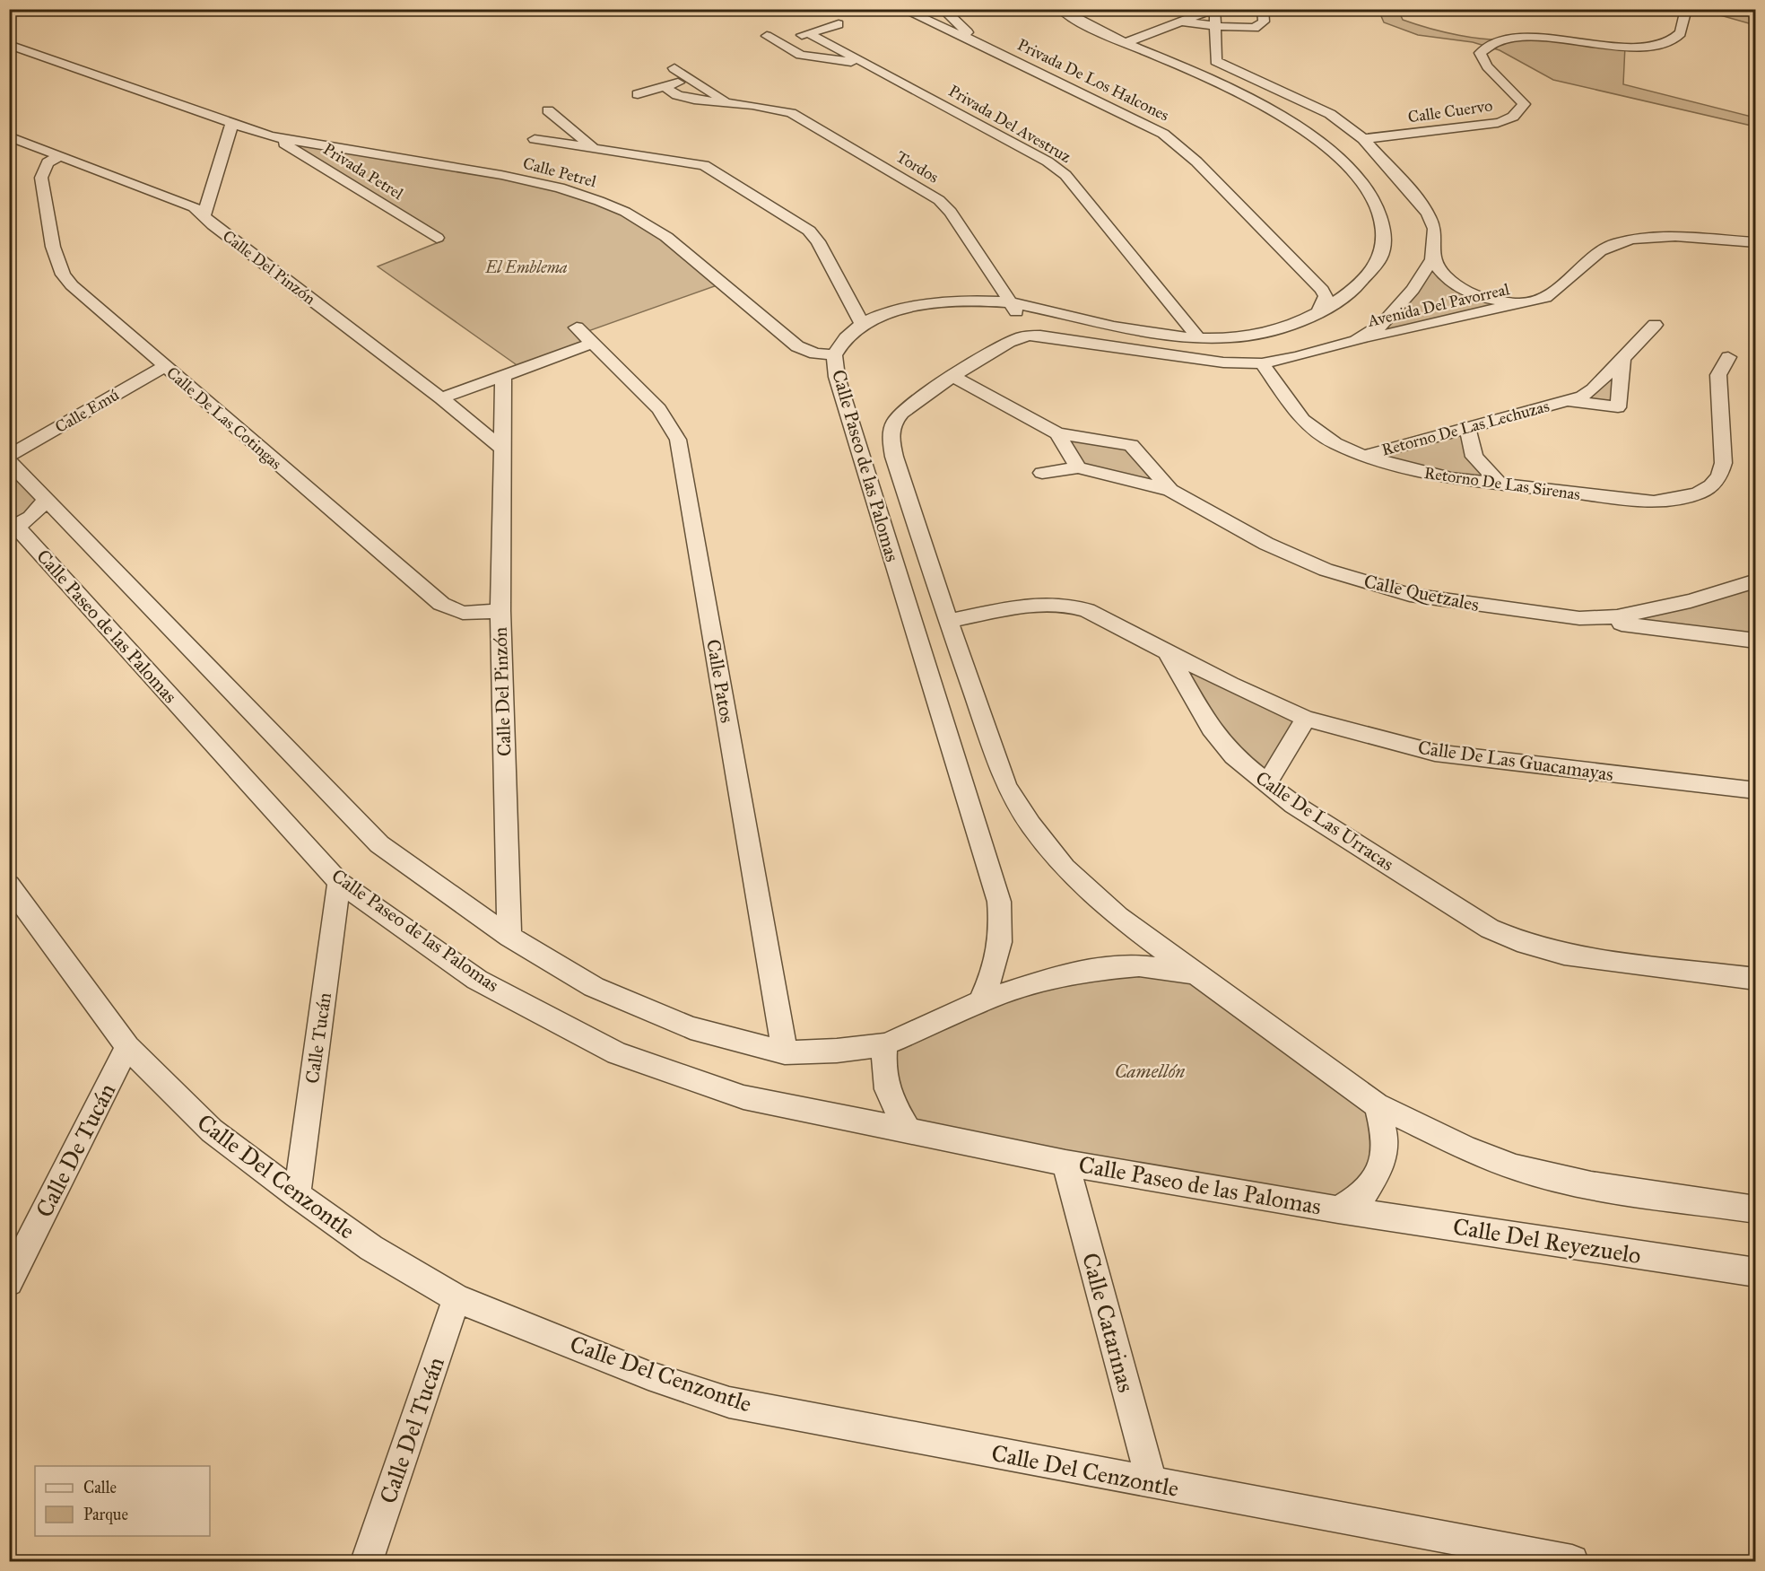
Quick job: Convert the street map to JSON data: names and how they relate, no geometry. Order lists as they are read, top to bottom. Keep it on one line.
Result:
{"streets":{"street":["Privada De Los Halcones","Calle Cuervo","Privada Del Avestruz","Tordos","Privada Petrel","Calle Petrel","Calle Del Pinzón","Avenida Del Pavorreal","Calle Emú","Calle De Las Cotingas","Retorno De Las Lechuzas","Calle Paseo de las Palomas","Retorno De Las Sirenas","Calle Quetzales","Calle Patos","Calle De Las Guacamayas","Calle De Las Urracas","Calle Tucán","Calle De Tucán","Calle Del Cenzontle","Calle Del Reyezuelo","Calle Catarinas","Calle Del Tucán"]},"crossings":[["Privada De Los Halcones","Calle Paseo de las Palomas"],["Privada Del Avestruz","Calle Paseo de las Palomas"],["Tordos","Calle Paseo de las Palomas"],["Privada Petrel","Calle Petrel"],["Calle Petrel","Calle Paseo de las Palomas"],["Calle Del Pinzón","Calle De Las Cotingas"],["Calle Del Pinzón","Calle Paseo de las Palomas"],["Avenida Del Pavorreal","Calle Paseo de las Palomas"],["Calle Emú","Calle De Las Cotingas"],["Retorno De Las Lechuzas","Retorno De Las Sirenas"],["Calle Paseo de las Palomas","Retorno De Las Sirenas"],["Calle Paseo de las Palomas","Calle Patos"],["Calle Paseo de las Palomas","Calle Tucán"],["Calle Paseo de las Palomas","Calle Del Reyezuelo"],["Calle Paseo de las Palomas","Calle Catarinas"],["Calle De Las Guacamayas","Calle De Las Urracas"],["Calle Tucán","Calle Del Cenzontle"],["Calle De Tucán","Calle Del Cenzontle"],["Calle Del Cenzontle","Calle Catarinas"],["Calle Del Cenzontle","Calle Del Tucán"]],"parks":["El Emblema","Camellón"],"legend":["Calle","Parque"]}
